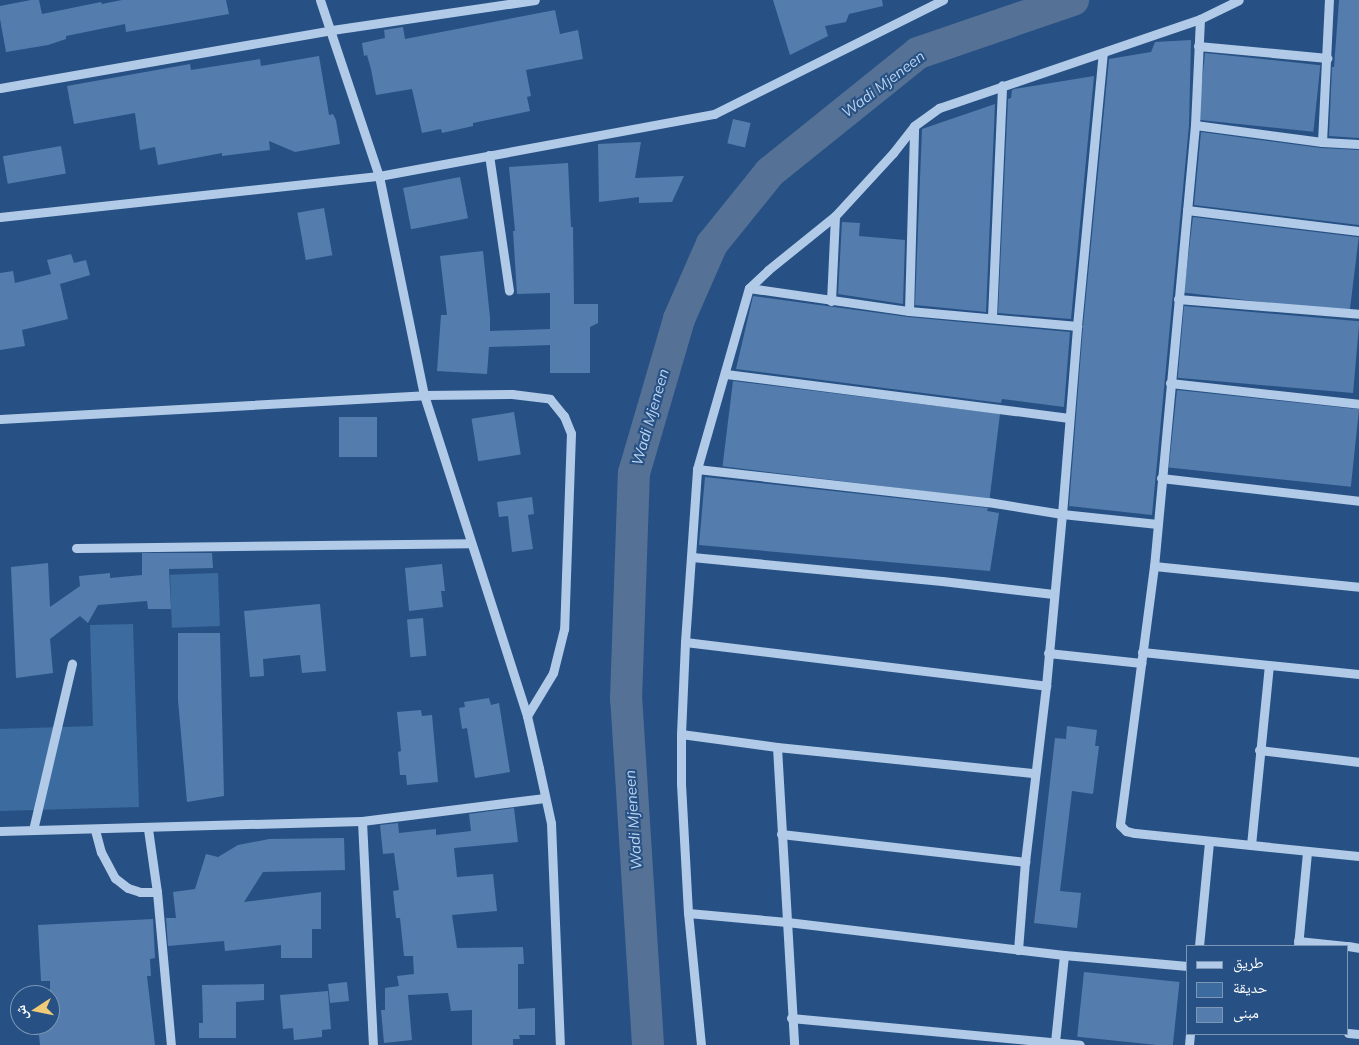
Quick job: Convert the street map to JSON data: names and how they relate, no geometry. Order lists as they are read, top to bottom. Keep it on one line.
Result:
{"water":["Wadi Mjeneen"],"legend":["طريق","حديقة","مبنى"],"north":"left"}
